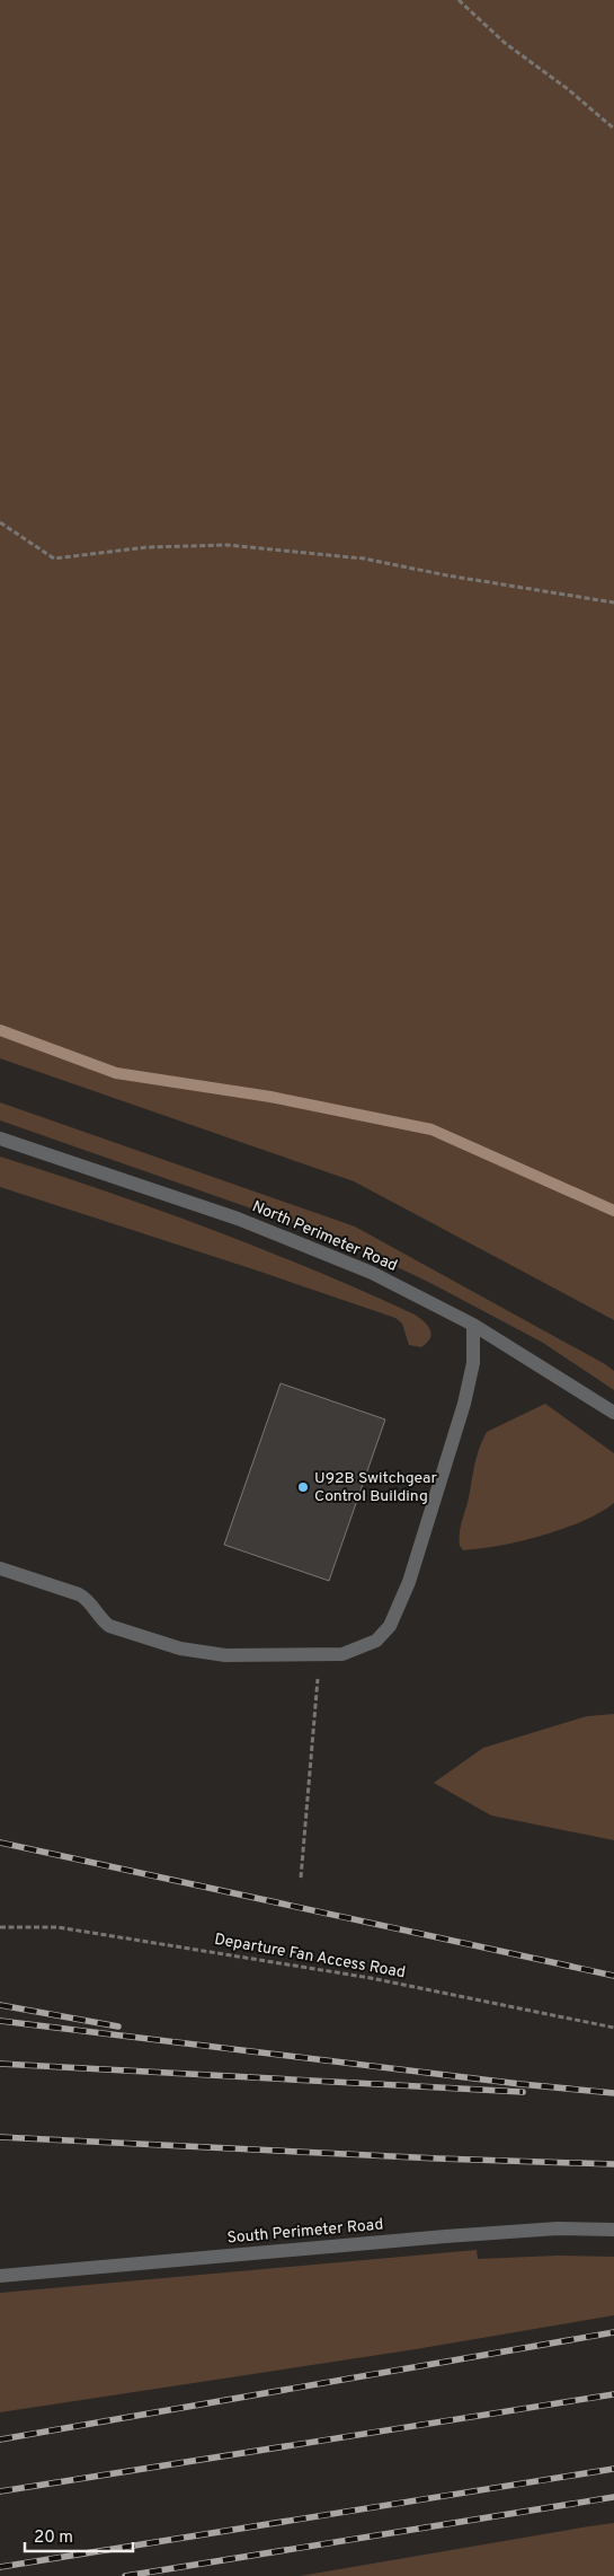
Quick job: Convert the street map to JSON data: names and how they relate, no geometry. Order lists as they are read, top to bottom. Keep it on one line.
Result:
{"streets":{"lane":["North Perimeter Road","South Perimeter Road"],"path":["Departure Fan Access Road"]},"places":["U92B Switchgear Control Building"],"scale_bar":"20 m"}
